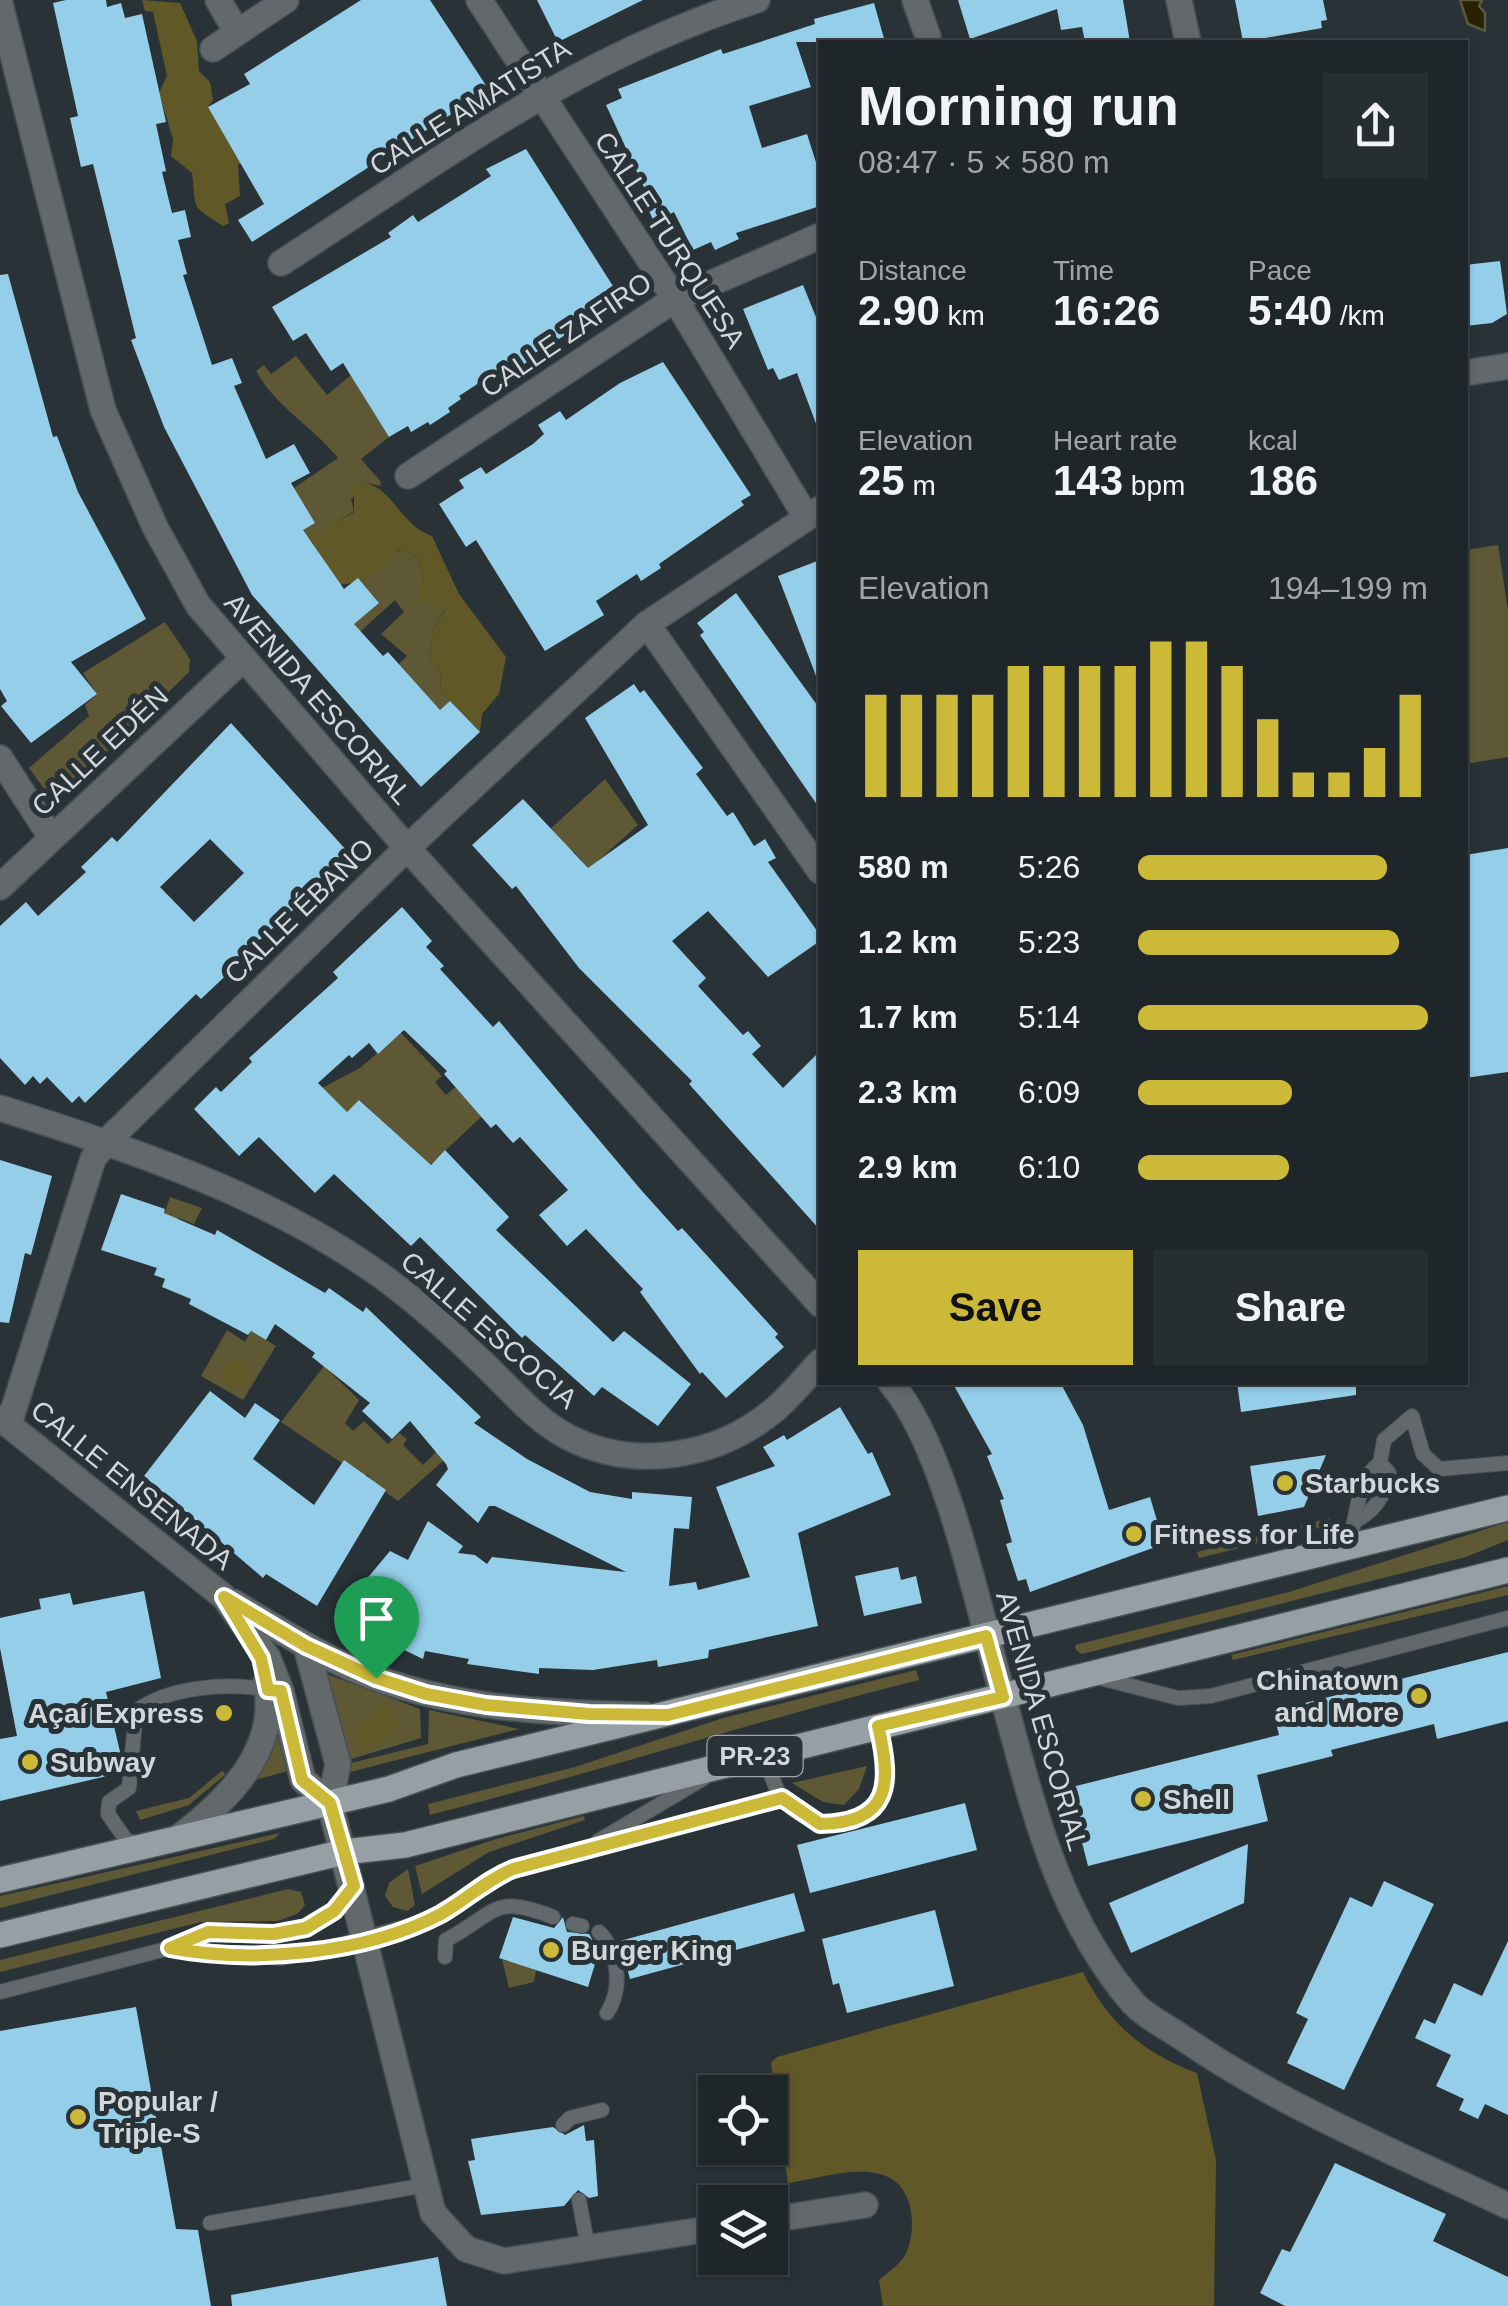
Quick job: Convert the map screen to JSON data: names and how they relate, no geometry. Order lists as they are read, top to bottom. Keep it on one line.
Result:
{"streets":{"main road":["PR-23"],"street":["CALLE AMATISTA","CALLE TURQUESA","CALLE ZAFIRO","AVENIDA ESCORIAL","CALLE EDÉN","CALLE ÉBANO","CALLE ESCOCIA","CALLE ENSENADA"]},"crossings":[["CALLE AMATISTA","CALLE TURQUESA"],["CALLE TURQUESA","CALLE ZAFIRO"],["CALLE TURQUESA","CALLE ÉBANO"],["AVENIDA ESCORIAL","CALLE EDÉN"],["AVENIDA ESCORIAL","CALLE ÉBANO"],["AVENIDA ESCORIAL","PR-23"],["CALLE ÉBANO","CALLE ESCOCIA"],["CALLE ÉBANO","CALLE ENSENADA"]],"places":["Starbucks","Fitness for Life","Chinatown and More","Açaí Express","Subway","Shell","Burger King","Popular / Triple-S"],"page":{"heading":["Morning run","08:47 · 5 × 580 m"],"stats":[["Distance","2.90 km"],["Time","16:26"],["Pace","5:40 /km"],["Elevation","25 m"],["Heart rate","143 bpm"],["kcal","186"]],"chart":["Elevation","194–199 m"],"list":[{"name":"580 m","note":"5:26"},{"name":"1.2 km","note":"5:23"},{"name":"1.7 km","note":"5:14"},{"name":"2.3 km","note":"6:09"},{"name":"2.9 km","note":"6:10"}],"buttons":["Save","Share"]}}
